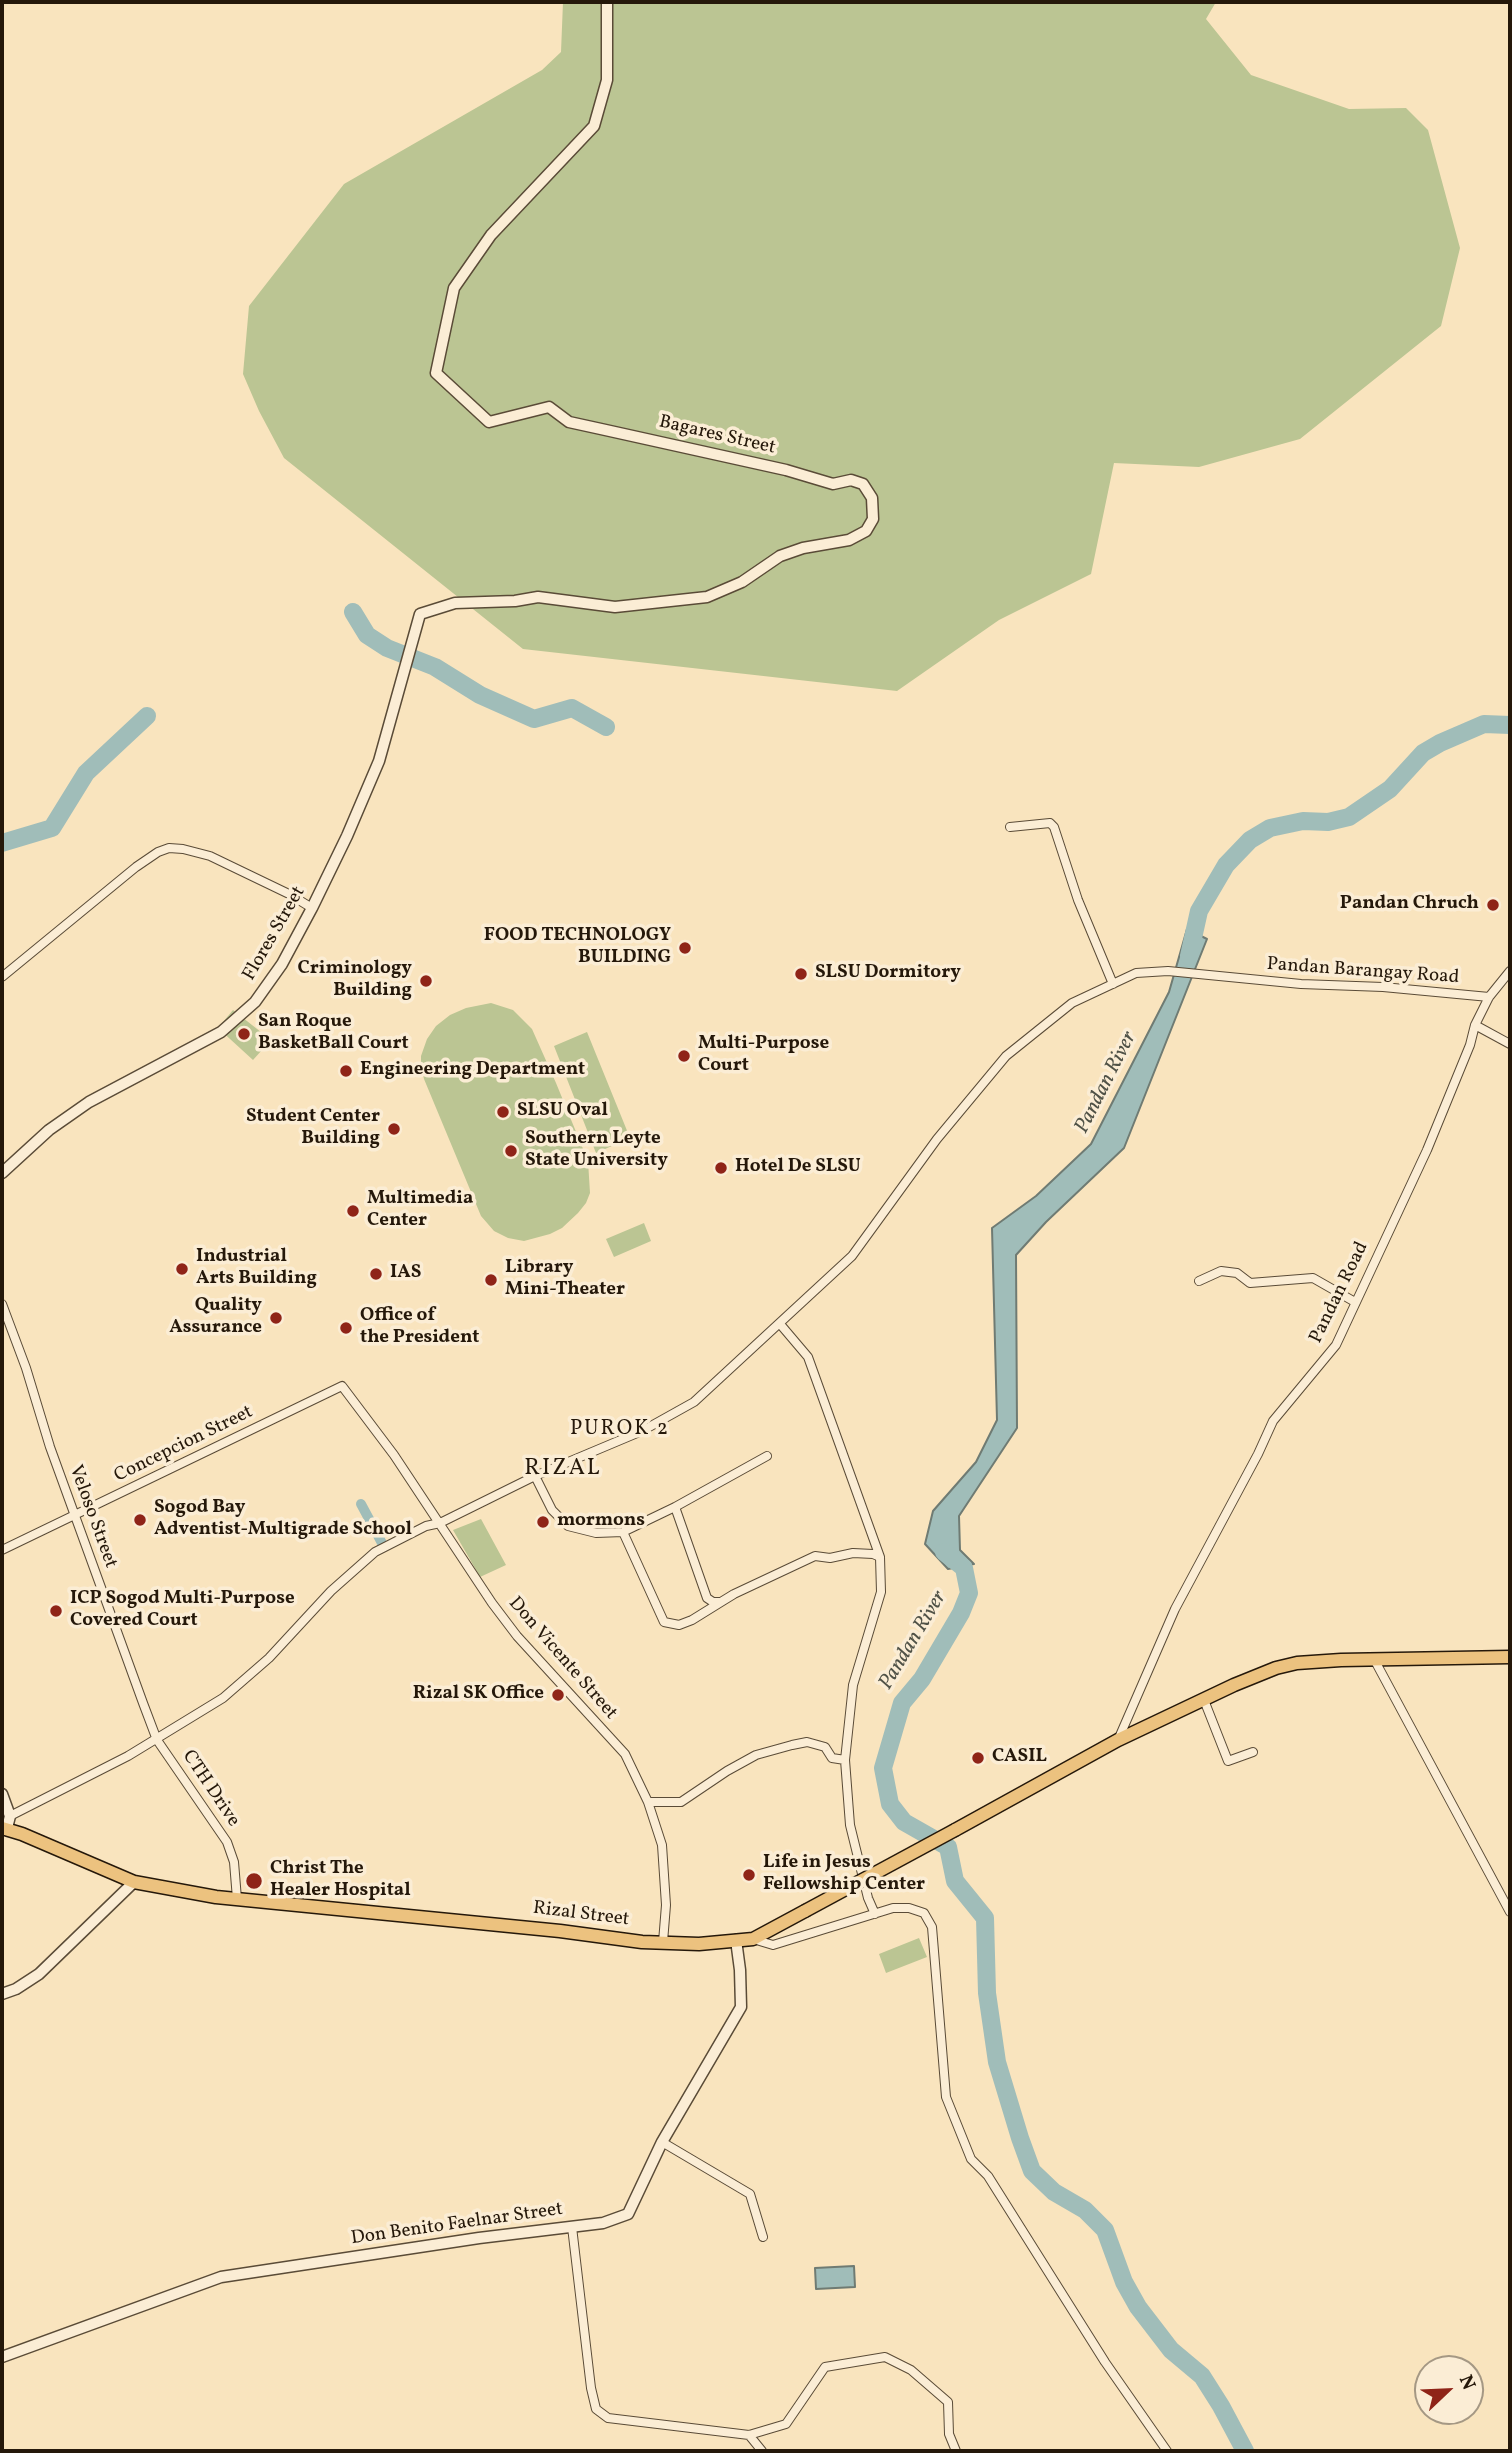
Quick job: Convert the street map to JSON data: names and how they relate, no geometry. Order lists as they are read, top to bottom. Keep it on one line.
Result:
{"streets":{"main road":["Rizal Street"],"street":["Bagares Street","Flores Street","Pandan Barangay Road","Pandan Road","Concepcion Street","Veloso Street","Don Vicente Street","CTH Drive","Don Benito Faelnar Street"]},"crossings":[["Bagares Street","Flores Street"],["Pandan Barangay Road","Pandan Road"],["Pandan Barangay Road","Veloso Street"],["Pandan Barangay Road","Don Vicente Street"],["Pandan Barangay Road","CTH Drive"],["Pandan Barangay Road","Rizal Street"],["Pandan Road","Rizal Street"],["Concepcion Street","Veloso Street"],["Concepcion Street","Don Vicente Street"],["Veloso Street","CTH Drive"],["Don Vicente Street","Rizal Street"],["CTH Drive","Rizal Street"],["Rizal Street","Don Benito Faelnar Street"]],"districts":["PUROK 2","RIZAL"],"water":["Pandan River"],"places":["Pandan Chruch","FOOD TECHNOLOGY BUILDING","SLSU Dormitory","Criminology Building","San Roque BasketBall Court","Multi-Purpose Court","Engineering Department","SLSU Oval","Student Center Building","Southern Leyte State University","Hotel De SLSU","Multimedia Center","Industrial Arts Building","IAS","Library Mini-Theater","Quality Assurance","Office of the President","Sogod Bay Adventist-Multigrade School","mormons","ICP Sogod Multi-Purpose Covered Court","Rizal SK Office","CASIL","Life in Jesus Fellowship Center","Christ The Healer Hospital"],"north":"top right"}
